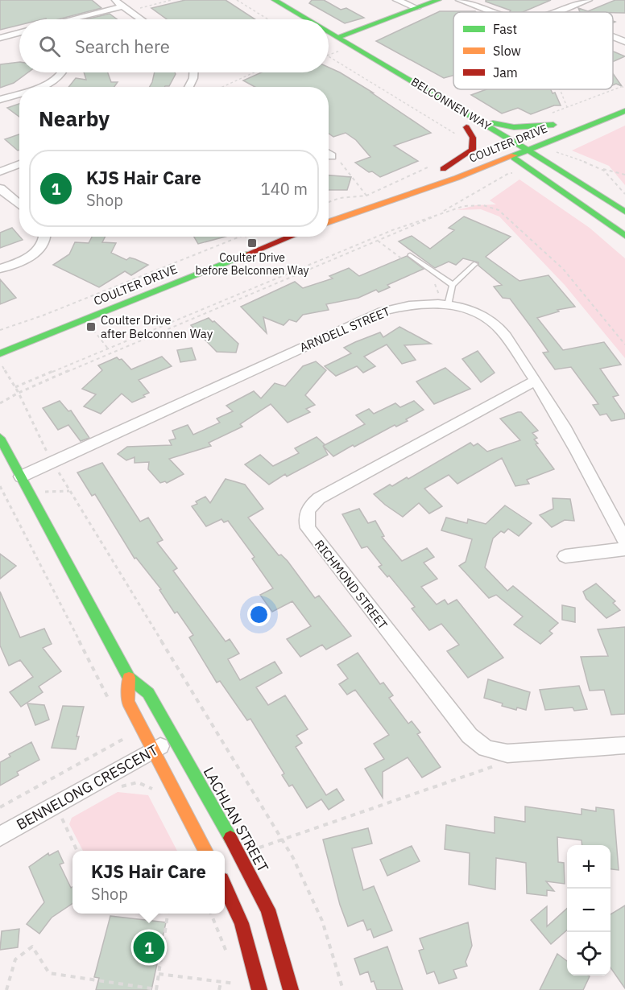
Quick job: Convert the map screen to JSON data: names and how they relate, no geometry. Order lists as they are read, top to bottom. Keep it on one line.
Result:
{"streets":{"main road":["BELCONNEN WAY","COULTER DRIVE","LACHLAN STREET"],"street":["ARNDELL STREET","RICHMOND STREET","BENNELONG CRESCENT"]},"crossings":[["BELCONNEN WAY","COULTER DRIVE"],["ARNDELL STREET","RICHMOND STREET"],["ARNDELL STREET","LACHLAN STREET"],["BENNELONG CRESCENT","LACHLAN STREET"]],"places":{"transit":["Coulter Drive before Belconnen Way","Coulter Drive after Belconnen Way"]},"legend":["Fast","Slow","Jam"],"page":{"search":"Search here","heading":"Nearby","list":[{"mark":"1","name":"KJS Hair Care","note":"Shop","value":"140 m"}],"map_buttons":["+","−"],"popup":["KJS Hair Care","Shop"],"pins":"1"}}
